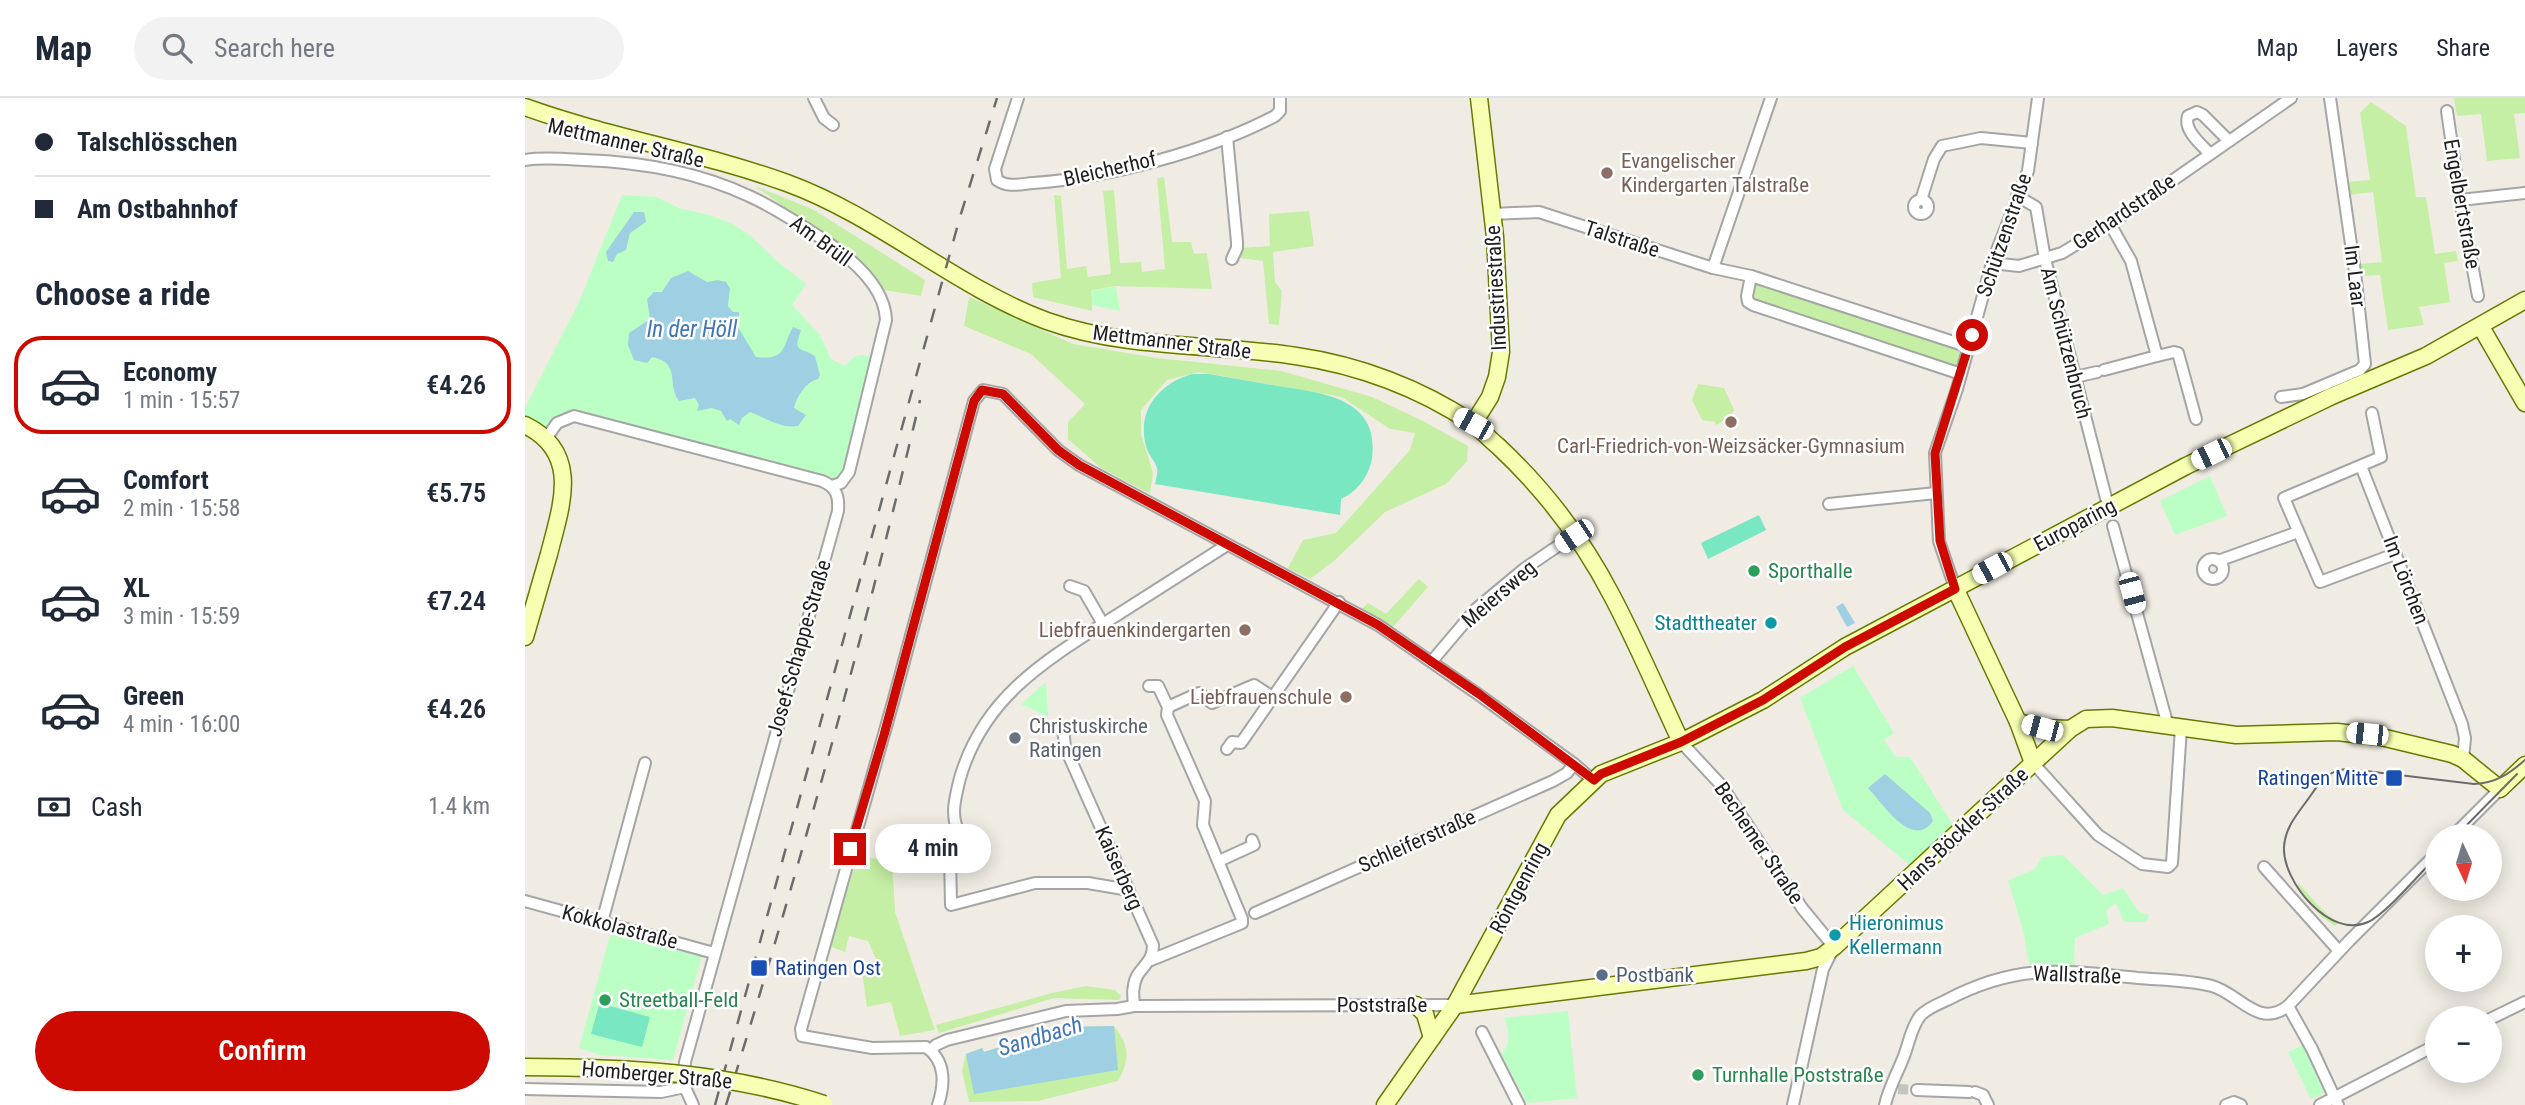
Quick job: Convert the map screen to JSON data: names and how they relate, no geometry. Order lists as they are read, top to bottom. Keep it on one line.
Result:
{"streets":{"main road":["Mettmanner Straße","Schützenstraße","Industriestraße","Europaring","Hans-Böckler-Straße","Röntgenring","Poststraße","Homberger Straße"],"street":["Bleicherhof","Engelbertstraße","Gerhardstraße","Talstraße","Am Brüll","Im Laar","Am Schützenbruch","Im Lörchen","Meiersweg","Josef-Schappe-Straße","Schleiferstraße","Bechemer Straße","Kaiserberg","Kokkolastraße","Wallstraße"]},"crossings":[["Mettmanner Straße","Industriestraße"],["Gerhardstraße","Schützenstraße"],["Gerhardstraße","Am Schützenbruch"],["Schützenstraße","Talstraße"],["Schützenstraße","Am Schützenbruch"],["Schützenstraße","Europaring"],["Schützenstraße","Hans-Böckler-Straße"],["Talstraße","Industriestraße"],["Am Brüll","Josef-Schappe-Straße"],["Europaring","Bechemer Straße"],["Europaring","Röntgenring"],["Im Lörchen","Hans-Böckler-Straße"],["Josef-Schappe-Straße","Kokkolastraße"],["Josef-Schappe-Straße","Homberger Straße"],["Hans-Böckler-Straße","Bechemer Straße"],["Hans-Böckler-Straße","Poststraße"],["Bechemer Straße","Poststraße"],["Röntgenring","Poststraße"]],"water":["In der Höll","Sandbach"],"places":{"other":["Evangelischer Kindergarten Talstraße","Carl-Friedrich-von-Weizsäcker-Gymnasium","Sporthalle","Stadttheater","Liebfrauenkindergarten","Liebfrauenschule","Christuskirche Ratingen","Hieronimus Kellermann","Postbank","Streetball-Feld","Turnhalle Poststraße"],"transit":["Ratingen Mitte","Ratingen Ost"]},"north":"bottom","page":{"header":"Map","search":"Search here","nav":["Map","Layers","Share"],"banner":["Talschlösschen","Am Ostbahnhof"],"heading":"Choose a ride","list":[{"name":"Economy","note":"1 min · 15:57","value":"€4.26"},{"name":"Comfort","note":"2 min · 15:58","value":"€5.75"},{"name":"XL","note":"3 min · 15:59","value":"€7.24"},{"name":"Green","note":"4 min · 16:00","value":"€4.26"}],"pay":["Cash","1.4 km"],"map_buttons":["+","−"],"bubble":"4 min","buttons":"Confirm"}}
